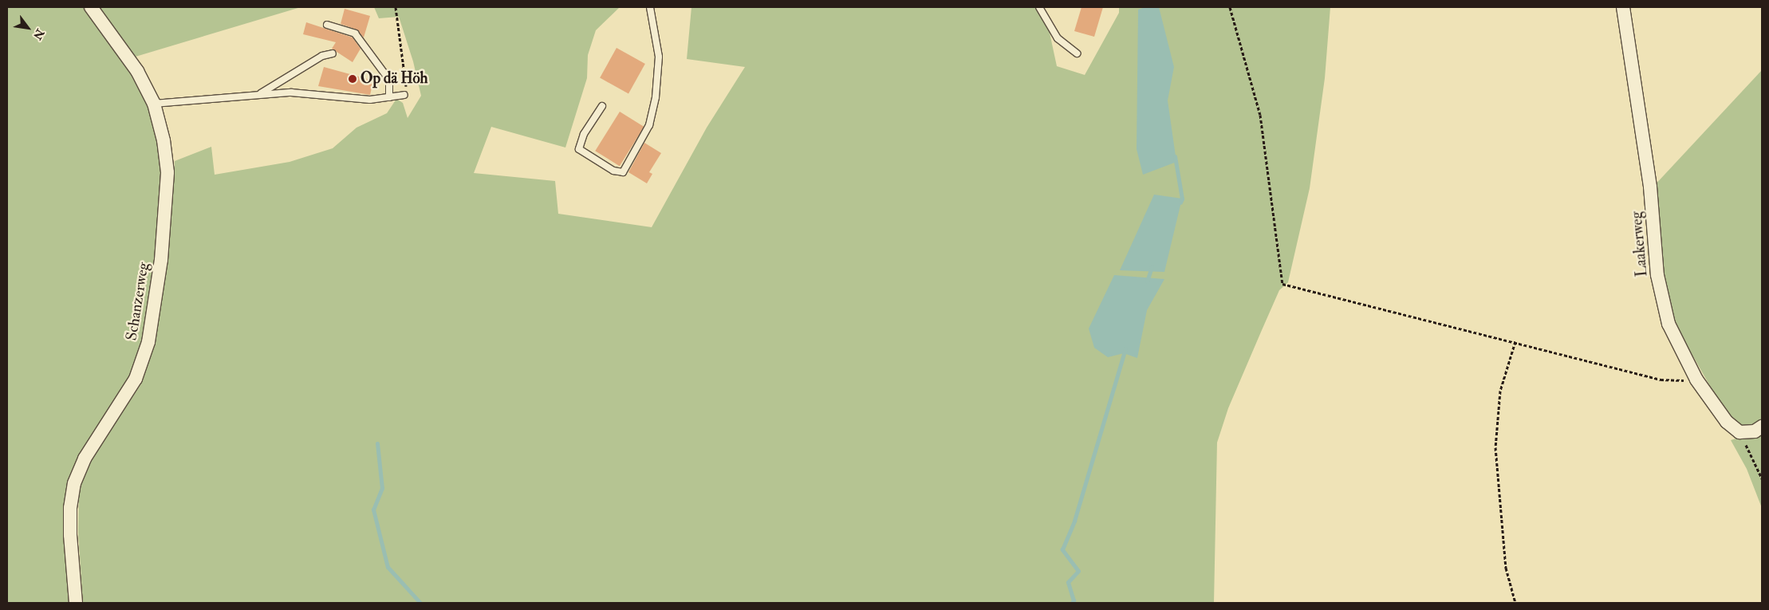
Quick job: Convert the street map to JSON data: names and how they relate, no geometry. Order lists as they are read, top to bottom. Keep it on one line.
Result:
{"streets":{"street":["Laakerweg","Schanzerweg"]},"places":["Op dä Höh"],"north":"bottom right"}
